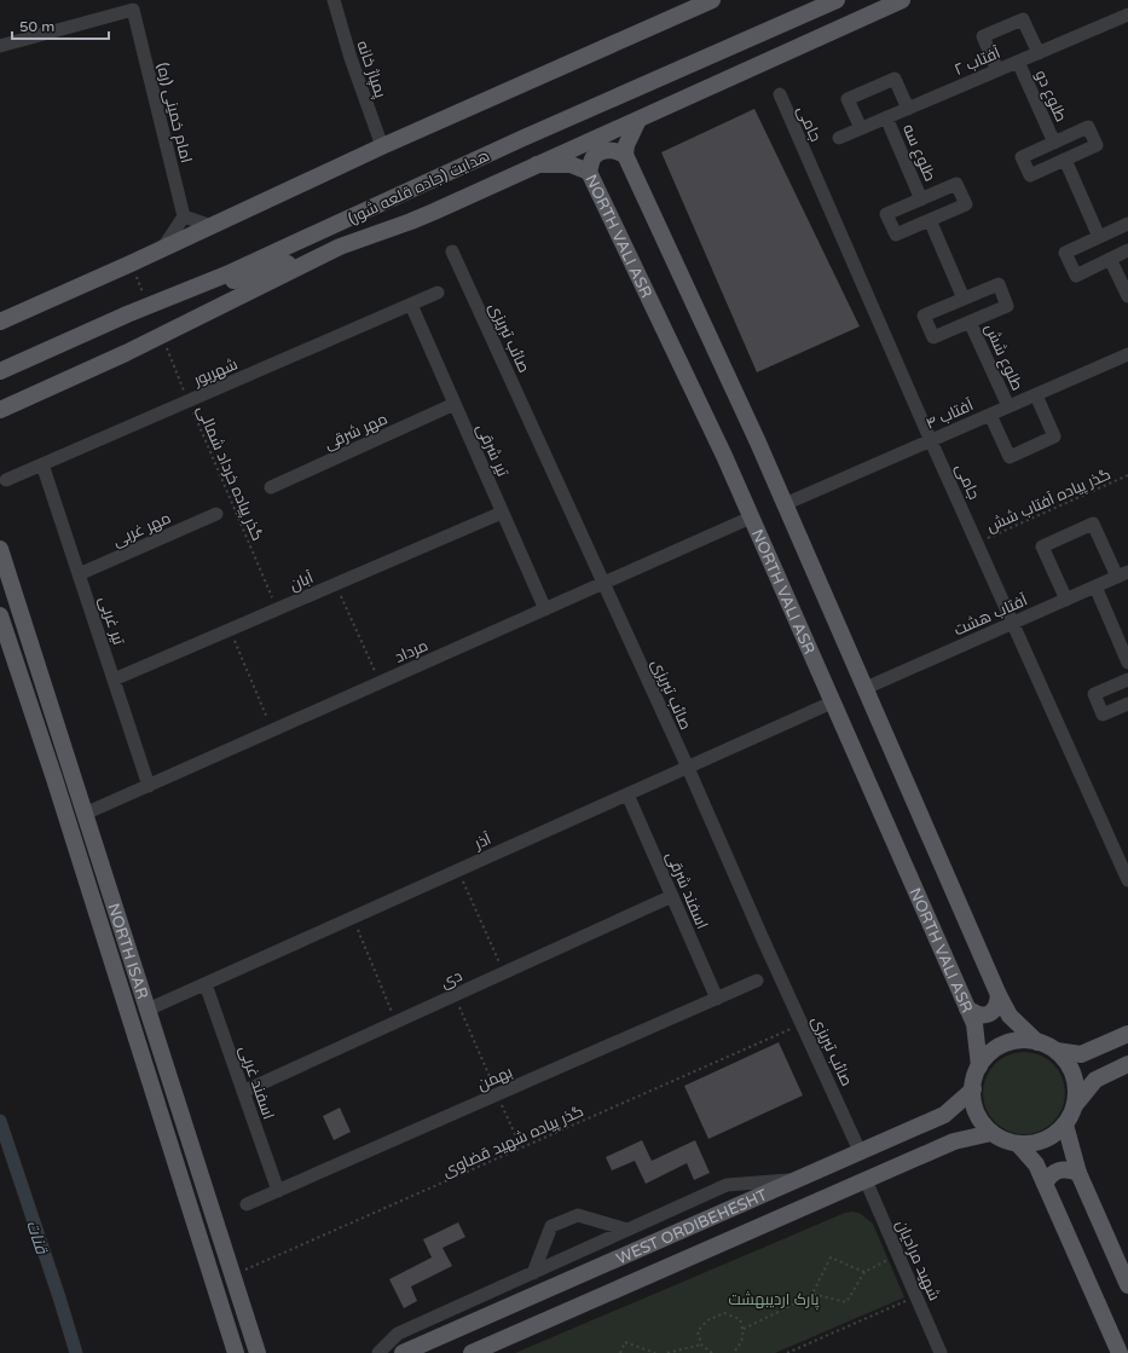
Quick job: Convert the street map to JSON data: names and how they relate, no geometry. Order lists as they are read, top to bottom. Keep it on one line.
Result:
{"streets":{"main road":["هدایت (جاده قلعه شور)","NORTH VALI ASR","NORTH ISAR","WEST ORDIBEHESHT"],"street":["آفتاب ۲","پمپاژ خانه","طلوع دو","امام خمینی (ره)","جامی","طلوع سه","صائب تبریزی","طلوع شش","شهریور","آفتاب ۴","مهر شرقی","تیر شرقی","مهر غربی","آبان","آفتاب هشت","تیر غربی","مرداد","آذر","اسفند شرقی","دی","بهمن","اسفند غربی","شهید مرادیان"],"path":["گذر پیاده خرداد شمالی","گذر پیاده آفتاب شش","گذر پیاده شهید قضاوی"]},"crossings":[["آفتاب ۲","طلوع دو"],["آفتاب ۲","طلوع سه"],["جامی","آفتاب ۴"],["جامی","گذر پیاده آفتاب شش"],["جامی","آفتاب هشت"],["NORTH VALI ASR","مرداد"],["NORTH VALI ASR","آذر"],["NORTH VALI ASR","WEST ORDIBEHESHT"],["صائب تبریزی","مرداد"],["صائب تبریزی","آذر"],["صائب تبریزی","گذر پیاده شهید قضاوی"],["صائب تبریزی","WEST ORDIBEHESHT"],["طلوع شش","آفتاب ۴"],["شهریور","تیر شرقی"],["شهریور","گذر پیاده خرداد شمالی"],["شهریور","تیر غربی"],["مهر شرقی","تیر شرقی"],["تیر شرقی","آبان"],["تیر شرقی","مرداد"],["گذر پیاده خرداد شمالی","آبان"],["مهر غربی","تیر غربی"],["آبان","تیر غربی"],["تیر غربی","مرداد"],["مرداد","NORTH ISAR"],["آذر","اسفند شرقی"],["آذر","NORTH ISAR"],["آذر","اسفند غربی"],["اسفند شرقی","دی"],["اسفند شرقی","بهمن"],["NORTH ISAR","گذر پیاده شهید قضاوی"],["دی","اسفند غربی"],["بهمن","اسفند غربی"],["WEST ORDIBEHESHT","شهید مرادیان"]],"water":["قنات"],"parks":["پارک اردیبهشت"],"scale_bar":"50 m"}
